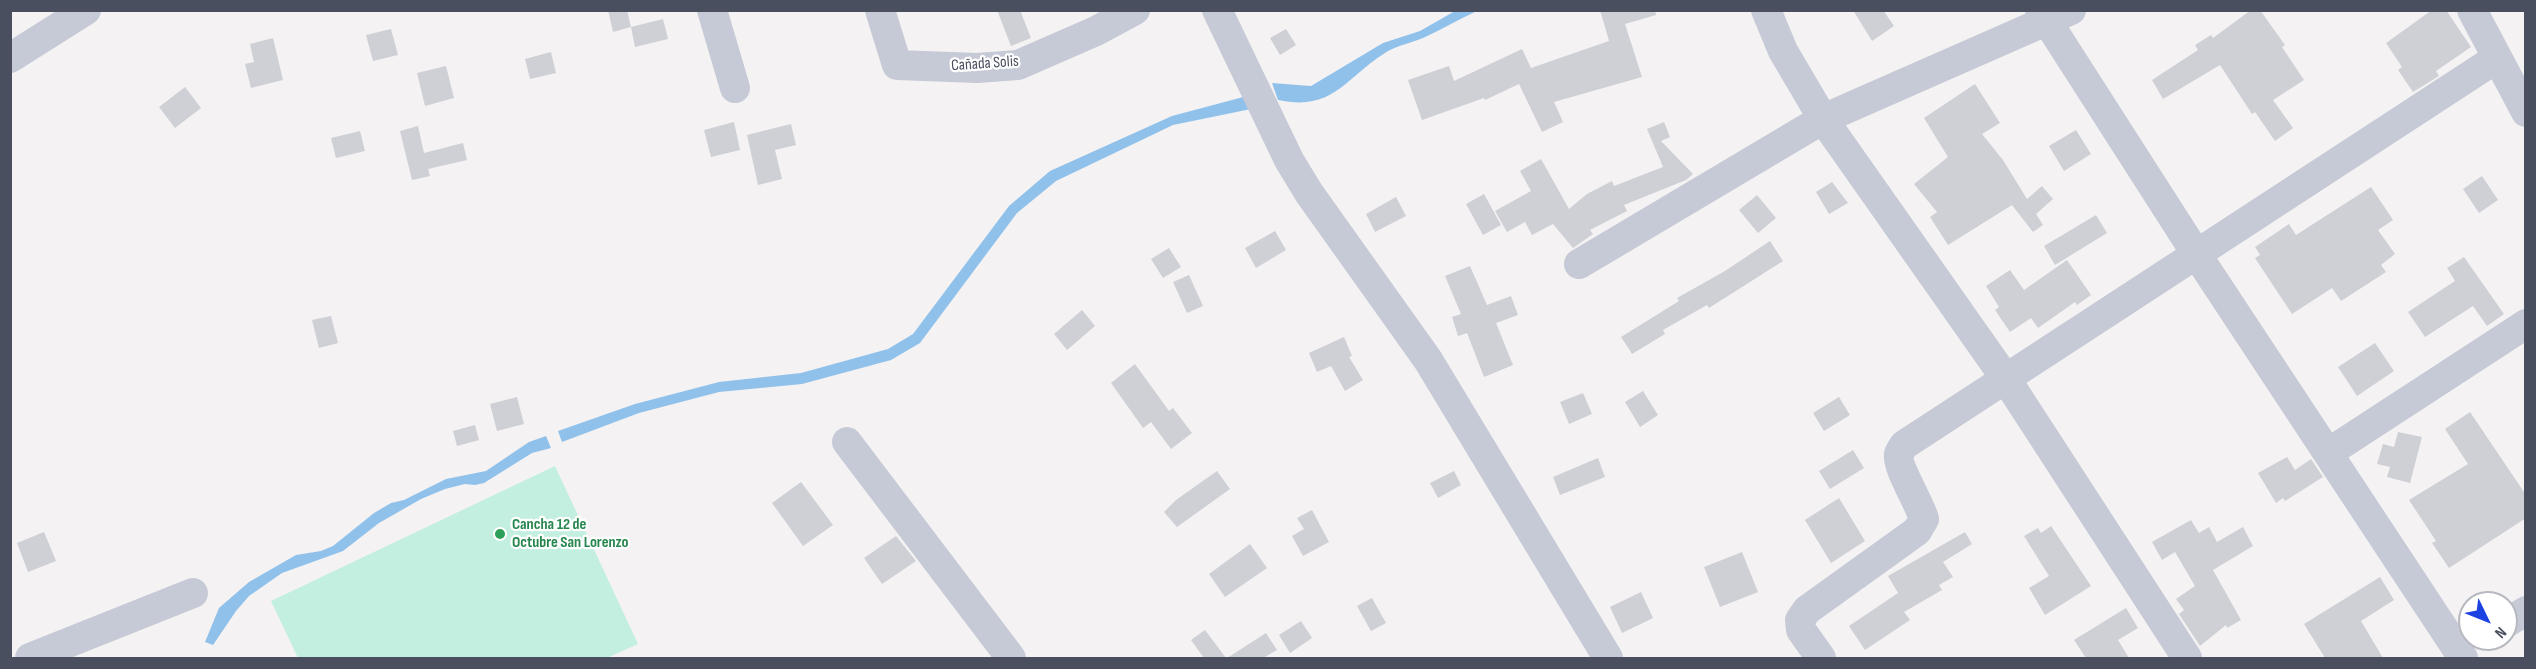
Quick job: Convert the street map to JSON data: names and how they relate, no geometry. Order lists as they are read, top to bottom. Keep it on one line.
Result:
{"streets":{"street":["Cañada Solis"]},"places":["Cancha 12 de Octubre San Lorenzo"],"north":"bottom right"}
